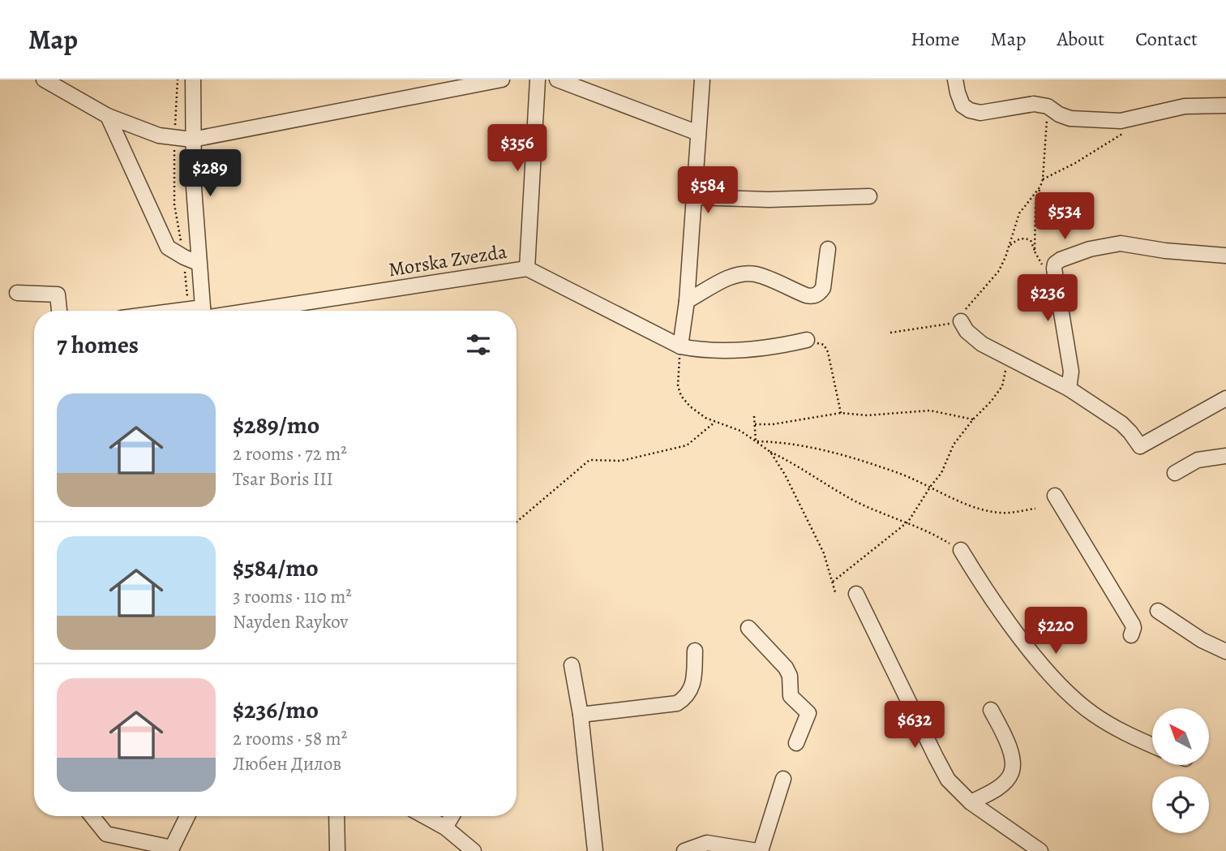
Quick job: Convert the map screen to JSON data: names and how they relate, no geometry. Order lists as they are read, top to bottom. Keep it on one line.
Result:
{"streets":{"street":["Morska Zvezda"]},"north":"top left","page":{"header":"Map","nav":["Home","Map","About","Contact"],"price":["$356","$289","$584","$534","$236","$220","$632"],"heading":"7 homes","list":[{"name":"$289/mo","note":"2 rooms · 72 m² · Tsar Boris III"},{"name":"$584/mo","note":"3 rooms · 110 m² · Nayden Raykov"},{"name":"$236/mo","note":"2 rooms · 58 m² · Любен Дилов"}]}}
